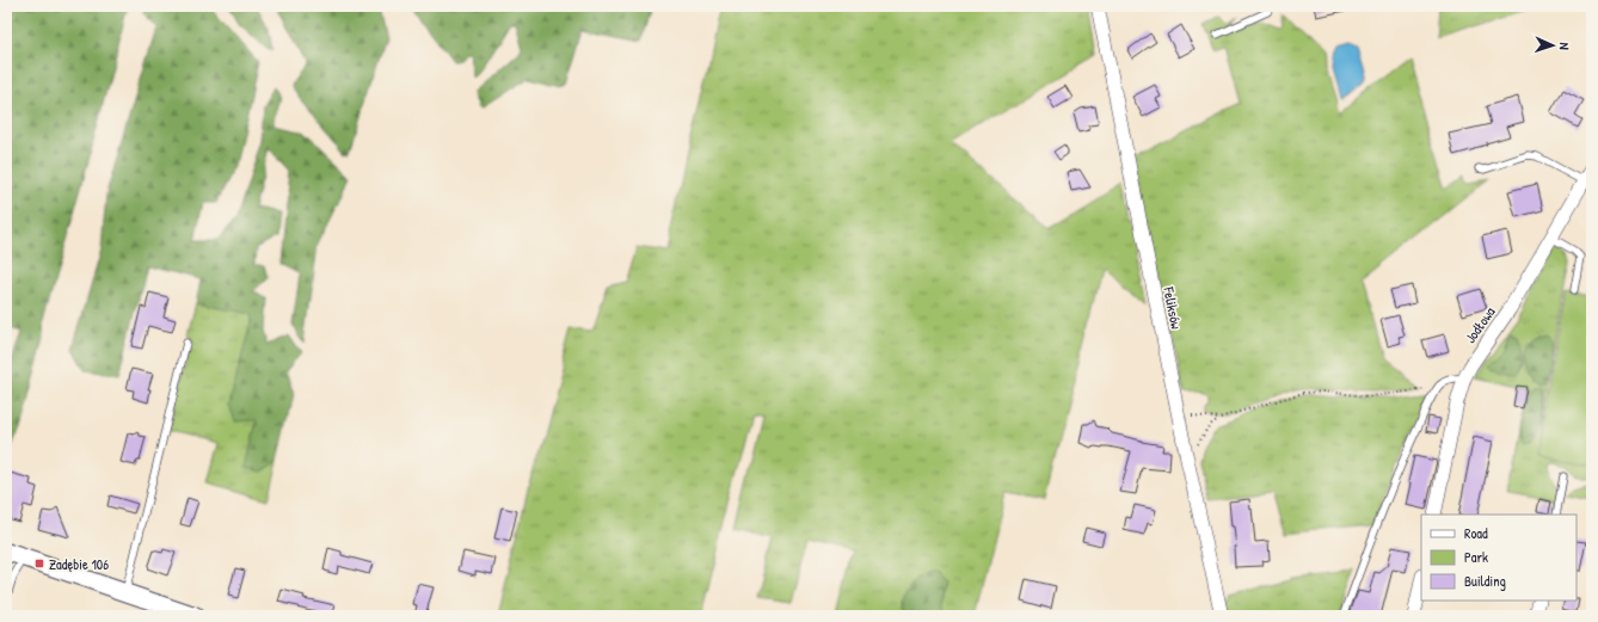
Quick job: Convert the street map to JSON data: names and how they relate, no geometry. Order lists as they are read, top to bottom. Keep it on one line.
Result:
{"streets":{"street":["Feliksów","Jodłowa"]},"places":{"transit":["Zadębie 106"]},"legend":["Road","Park","Building"],"north":"right"}
